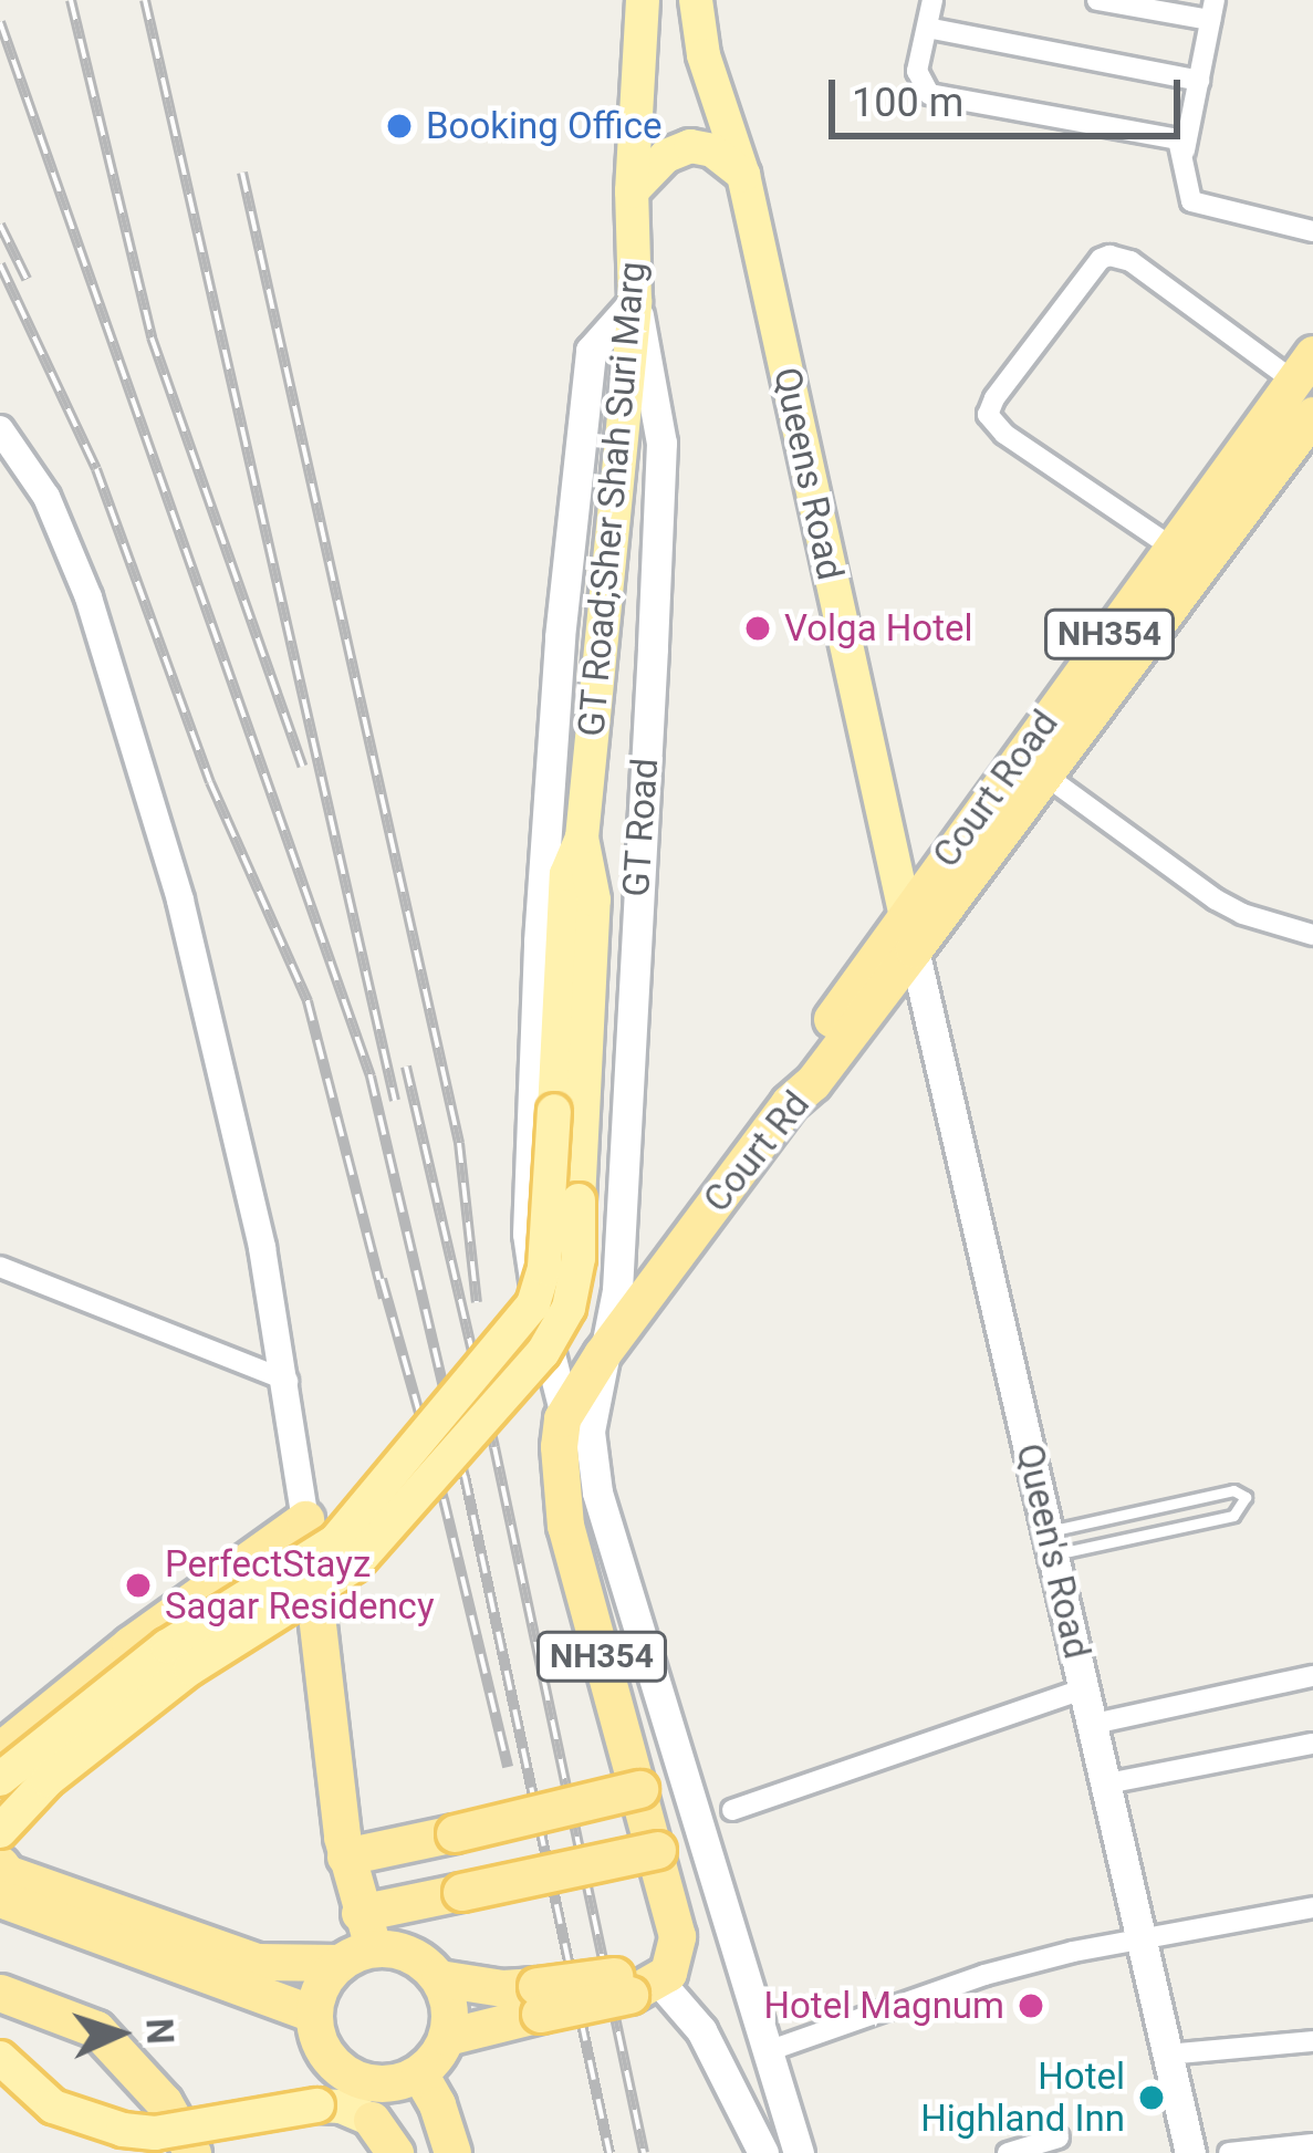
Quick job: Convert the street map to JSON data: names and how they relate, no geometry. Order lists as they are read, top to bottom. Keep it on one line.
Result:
{"streets":{"highway":["NH354","Court Road","Court Rd"],"main road":["Queens Road","GT Road;Sher Shah Suri Marg","GT Road","Queen's Road"]},"crossings":[["Queens Road","Court Road"],["Queens Road","Court Rd"],["Queens Road","Queen's Road"],["GT Road;Sher Shah Suri Marg","GT Road"],["NH354","GT Road"],["NH354","Court Rd"],["Court Road","Court Rd"],["Court Road","Queen's Road"],["GT Road","Court Rd"],["Court Rd","Queen's Road"]],"places":["Booking Office","Volga Hotel","PerfectStayz Sagar Residency","Hotel Magnum","Hotel Highland Inn"],"scale_bar":"100 m","north":"right"}
